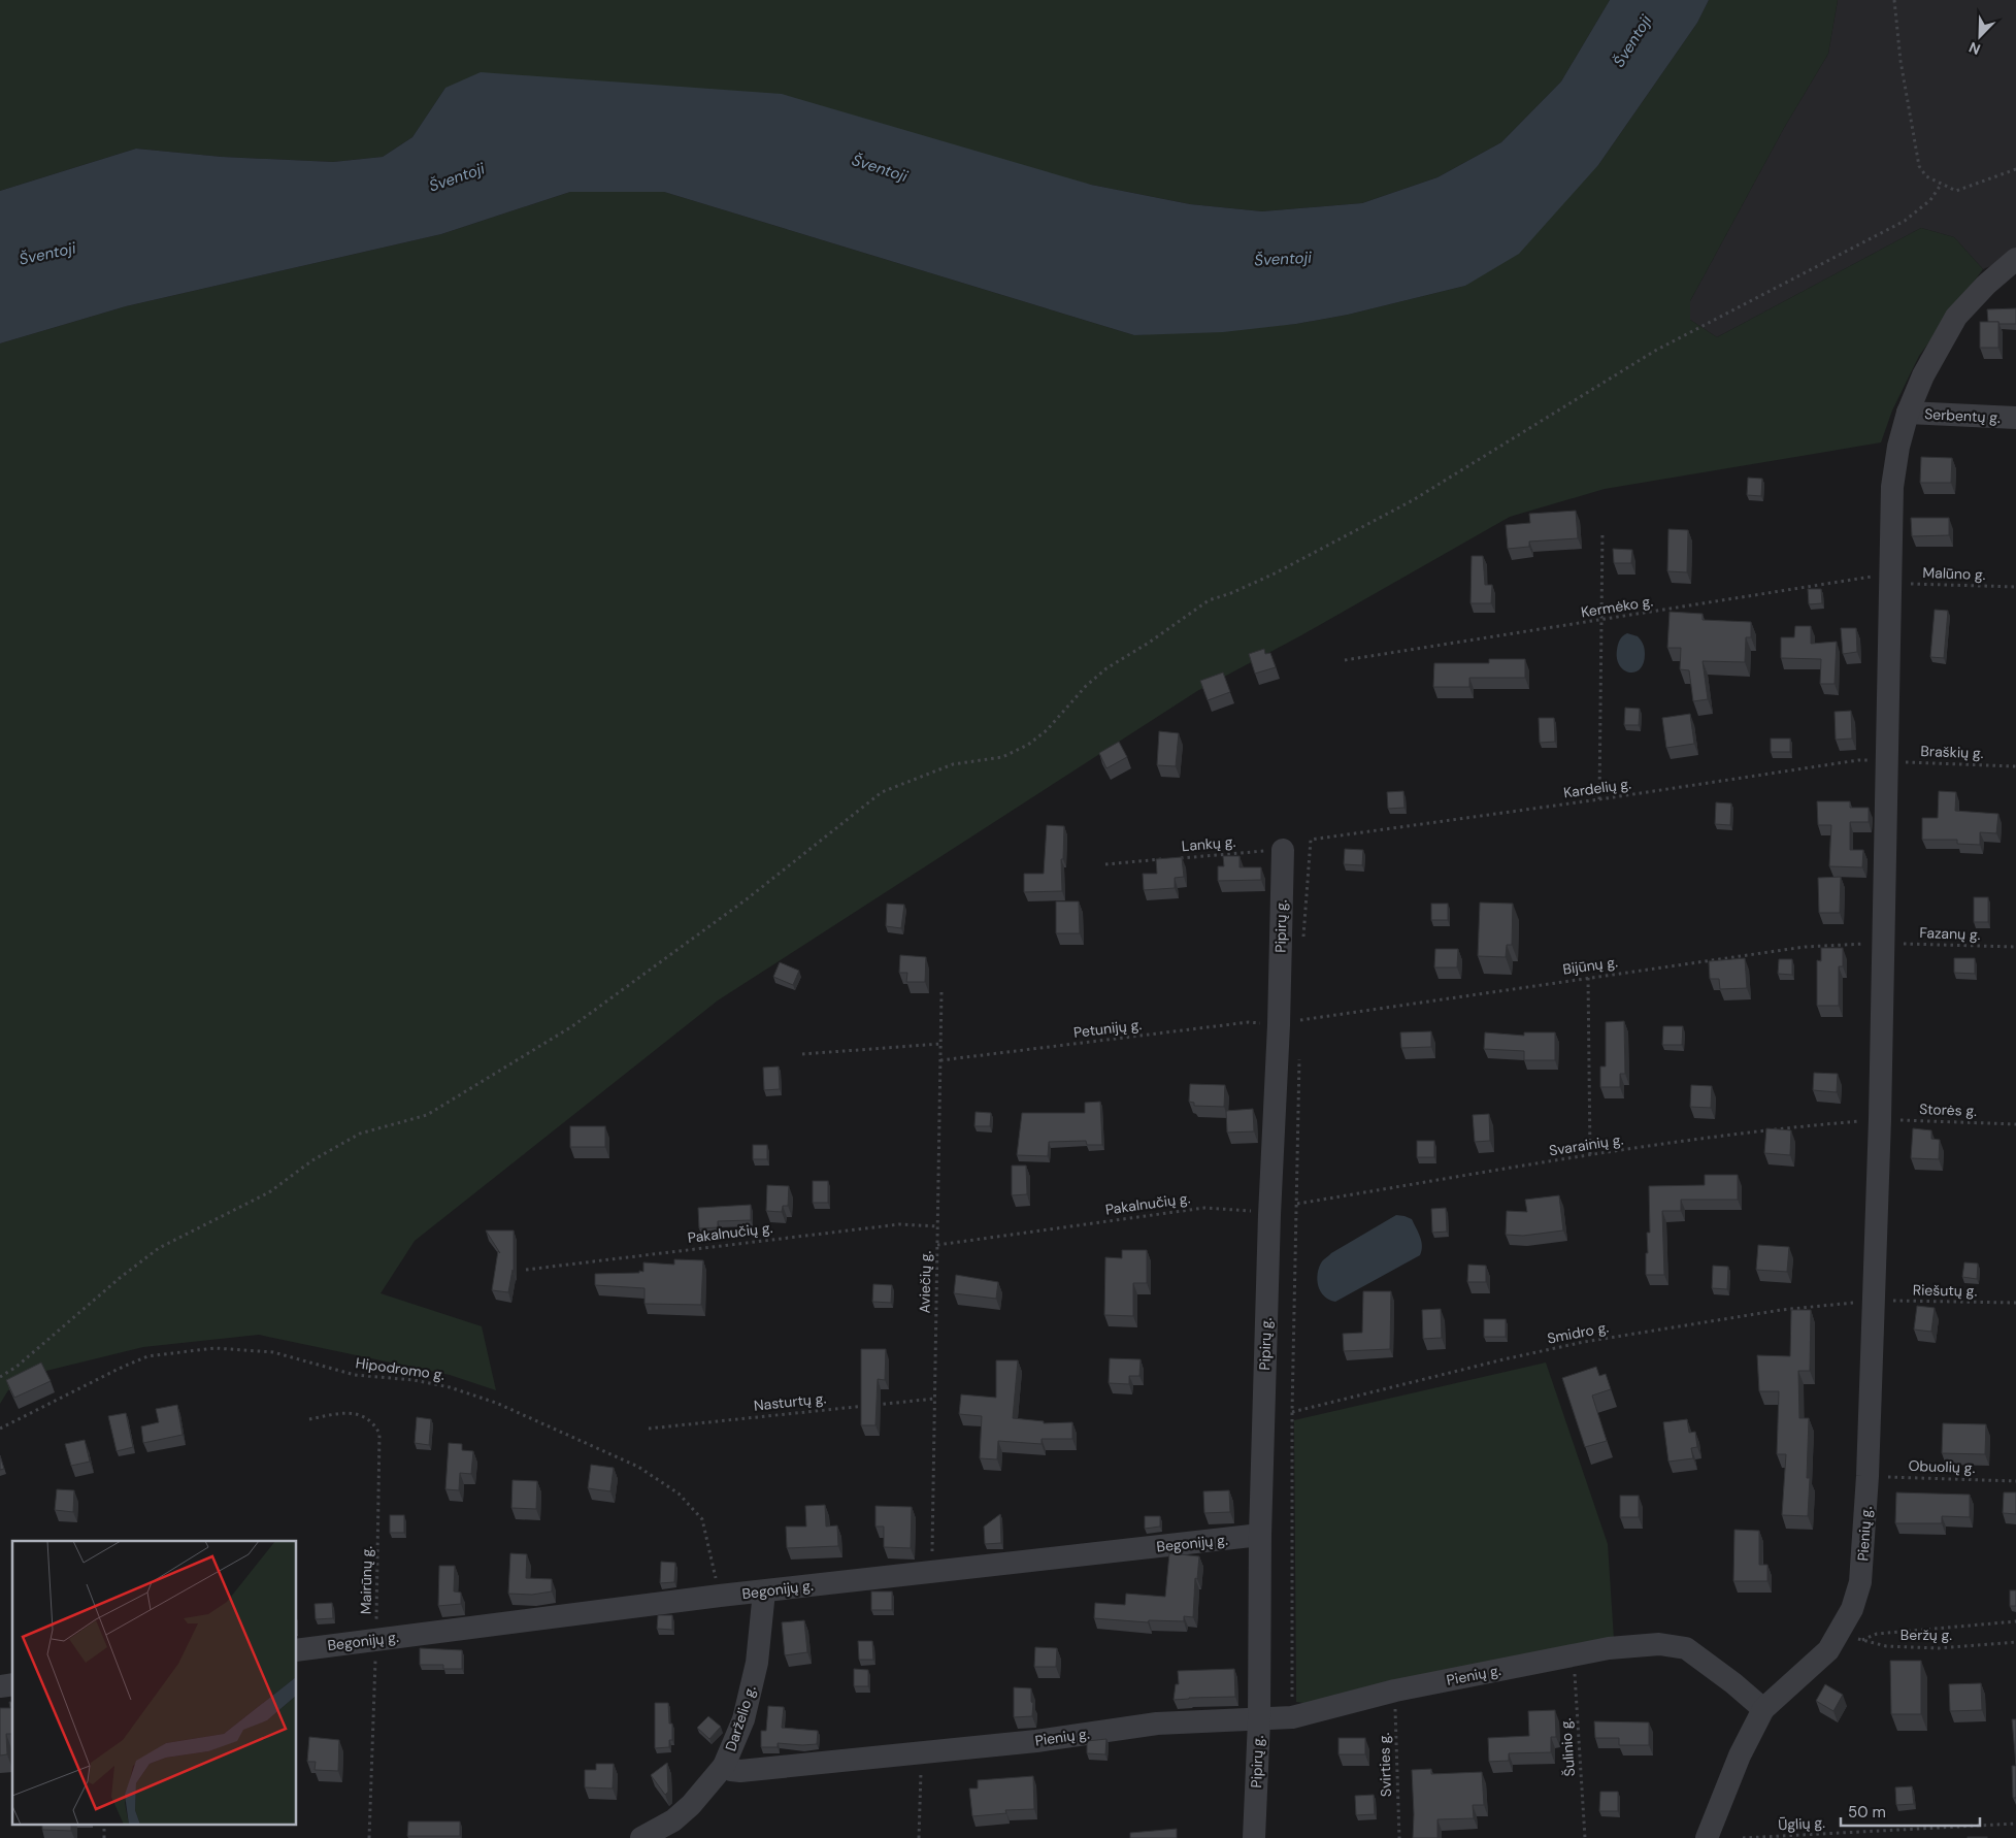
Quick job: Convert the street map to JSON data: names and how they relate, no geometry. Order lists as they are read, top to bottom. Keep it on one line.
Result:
{"streets":{"street":["Serbentų g.","Pipirų g.","Pienių g.","Begonijų g.","Darželio g."],"path":["Malūno g.","Kermėko g.","Braškių g.","Kardelių g.","Lankų g.","Fazanų g.","Bijūnų g.","Petunijų g.","Storės g.","Svarainių g.","Pakalnučių g.","Aviečių g.","Riešutų g.","Smidro g.","Hipodromo g.","Nasturtų g.","Obuolių g.","Mairūnų g.","Beržų g.","Šulinio g.","Svirties g.","Ūglių g."]},"crossings":[["Serbentų g.","Pienių g."],["Malūno g.","Kermėko g."],["Malūno g.","Pienių g."],["Kermėko g.","Pienių g."],["Braškių g.","Kardelių g."],["Braškių g.","Pienių g."],["Kardelių g.","Pienių g."],["Lankų g.","Pipirų g."],["Pipirų g.","Bijūnų g."],["Pipirų g.","Petunijų g."],["Pipirų g.","Pakalnučių g."],["Pipirų g.","Pienių g."],["Pipirų g.","Begonijų g."],["Fazanų g.","Bijūnų g."],["Fazanų g.","Pienių g."],["Bijūnų g.","Petunijų g."],["Bijūnų g.","Pienių g."],["Petunijų g.","Aviečių g."],["Storės g.","Svarainių g."],["Storės g.","Pienių g."],["Svarainių g.","Pienių g."],["Pakalnučių g.","Aviečių g."],["Aviečių g.","Nasturtų g."],["Aviečių g.","Begonijų g."],["Riešutų g.","Smidro g."],["Riešutų g.","Pienių g."],["Smidro g.","Pienių g."],["Hipodromo g.","Begonijų g."],["Obuolių g.","Pienių g."],["Pienių g.","Beržų g."],["Pienių g.","Darželio g."],["Pienių g.","Šulinio g."],["Pienių g.","Svirties g."],["Begonijų g.","Mairūnų g."],["Begonijų g.","Darželio g."]],"water":["Šventoji"],"scale_bar":"50 m","north":"bottom left"}
